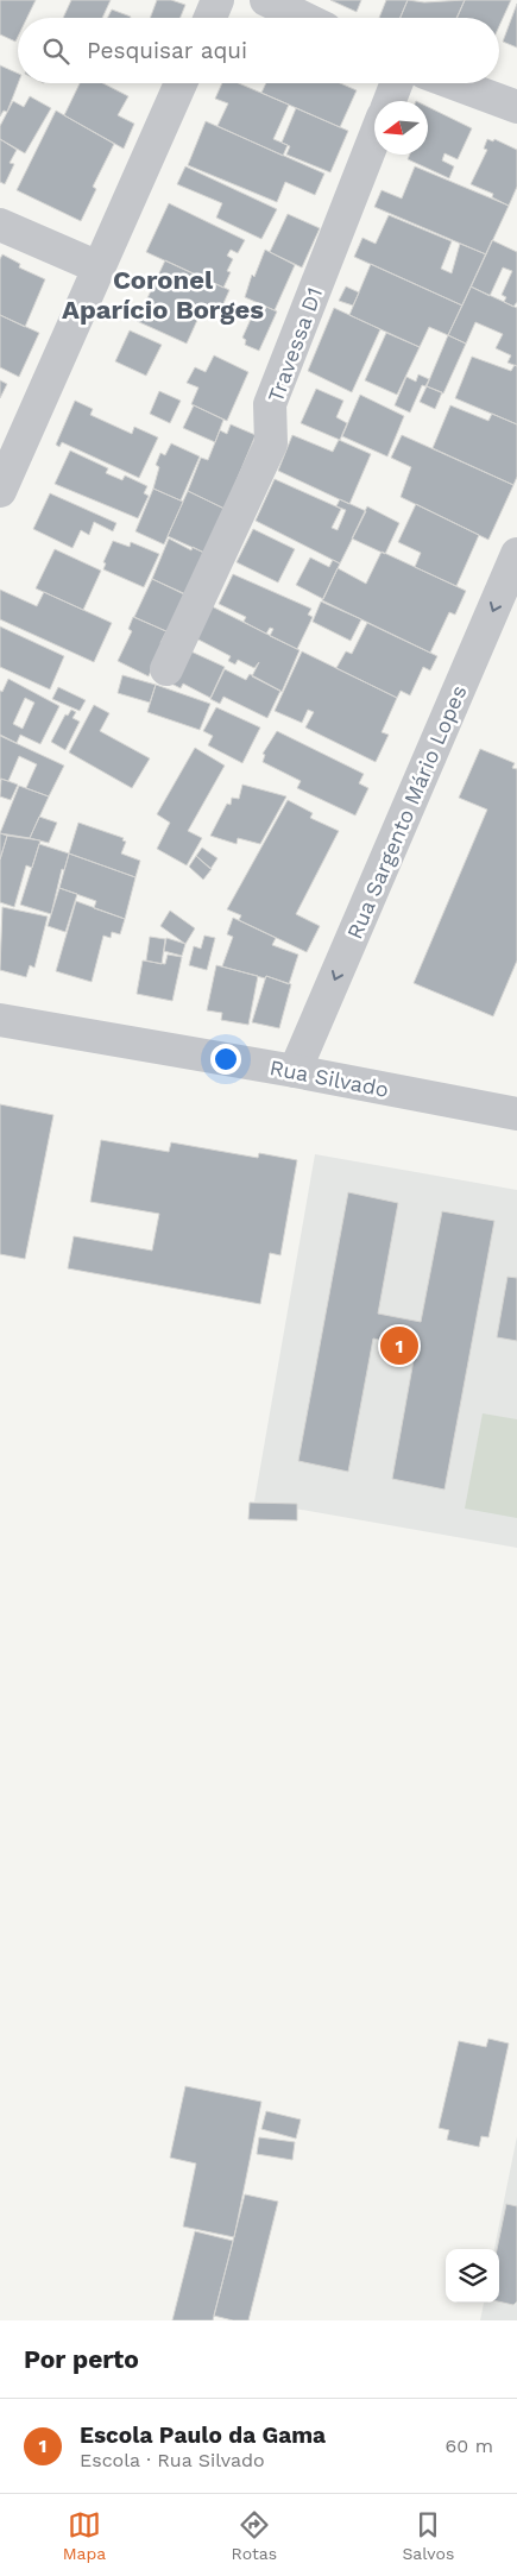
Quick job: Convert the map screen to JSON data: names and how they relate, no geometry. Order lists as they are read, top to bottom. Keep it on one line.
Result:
{"streets":{"street":["Travessa D1","Rua Sargento Mário Lopes","Rua Silvado"]},"crossings":[["Rua Sargento Mário Lopes","Rua Silvado"]],"one_way":["Rua Sargento Mário Lopes"],"districts":["Coronel Aparício Borges"],"north":"left","page":{"search":"Pesquisar aqui","pins":"1","heading":"Por perto","list":[{"mark":"1","name":"Escola Paulo da Gama","note":"Escola · Rua Silvado","value":"60 m"}],"nav":["Mapa","Rotas","Salvos"]}}
